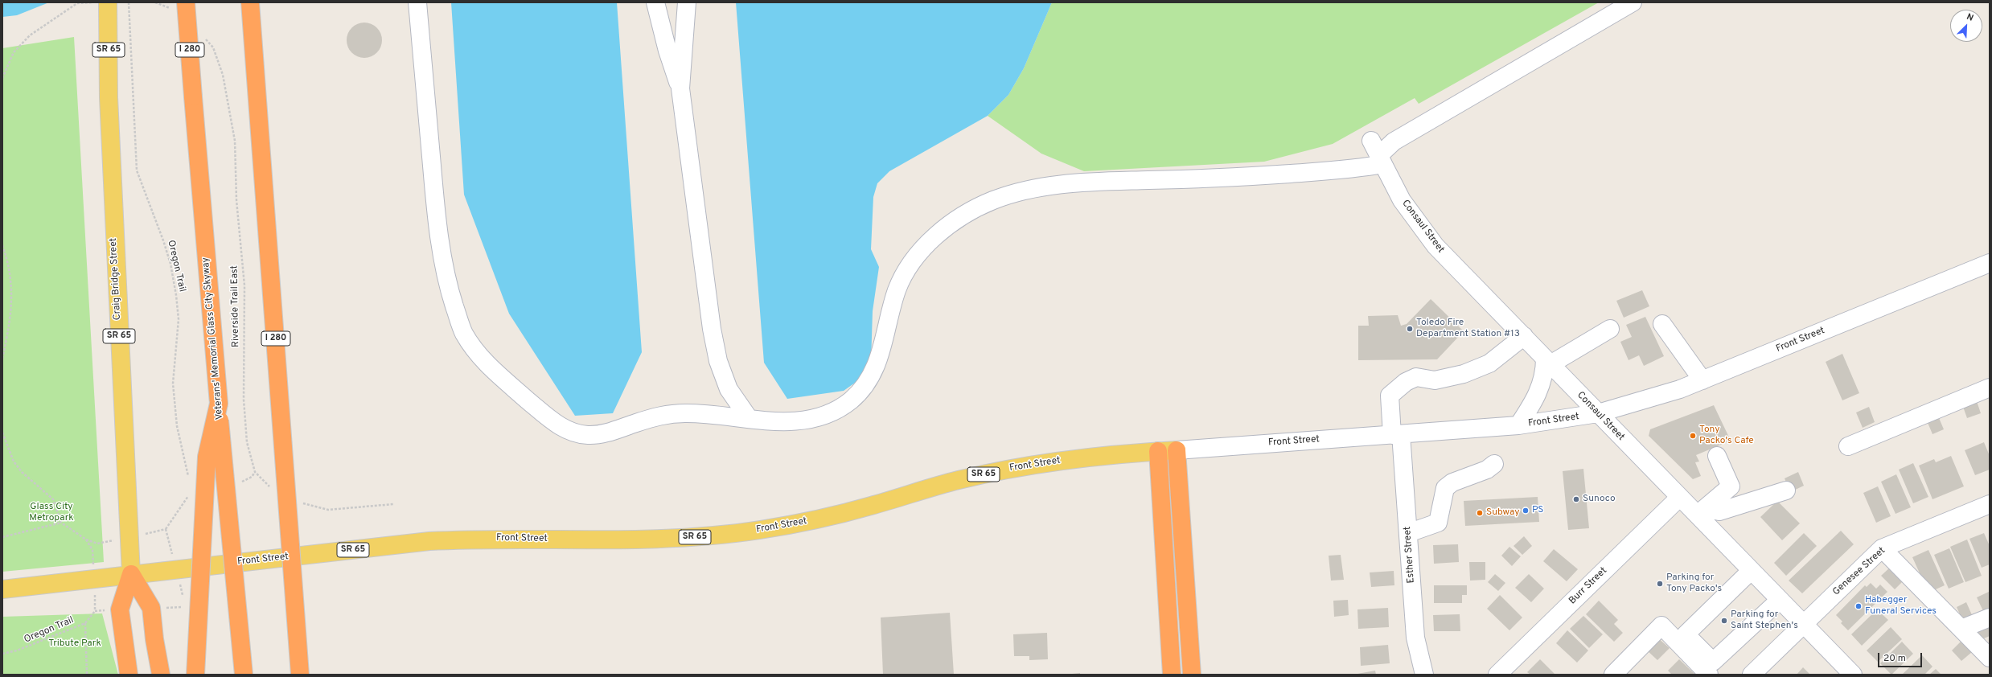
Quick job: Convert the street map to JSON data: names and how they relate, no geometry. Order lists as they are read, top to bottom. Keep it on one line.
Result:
{"streets":{"highway":["I 280","Veterans' Memorial Glass City Skyway"],"main road":["SR 65","Craig Bridge Street","Front Street"],"street":["Consaul Street","Esther Street","Genesee Street","Burr Street"],"path":["Oregon Trail","Riverside Trail East"]},"crossings":[["Consaul Street","Front Street"],["Consaul Street","Esther Street"],["Consaul Street","Genesee Street"],["Consaul Street","Burr Street"],["Craig Bridge Street","Front Street"],["Front Street","Esther Street"]],"parks":["Glass City Metropark","Tribute Park"],"places":["Toledo Fire Department Station #13","Tony Packo's Cafe","Sunoco","PS","Subway","Parking for Tony Packo's","Habegger Funeral Services","Parking for Saint Stephen's"],"scale_bar":"20 m","north":"top right"}
